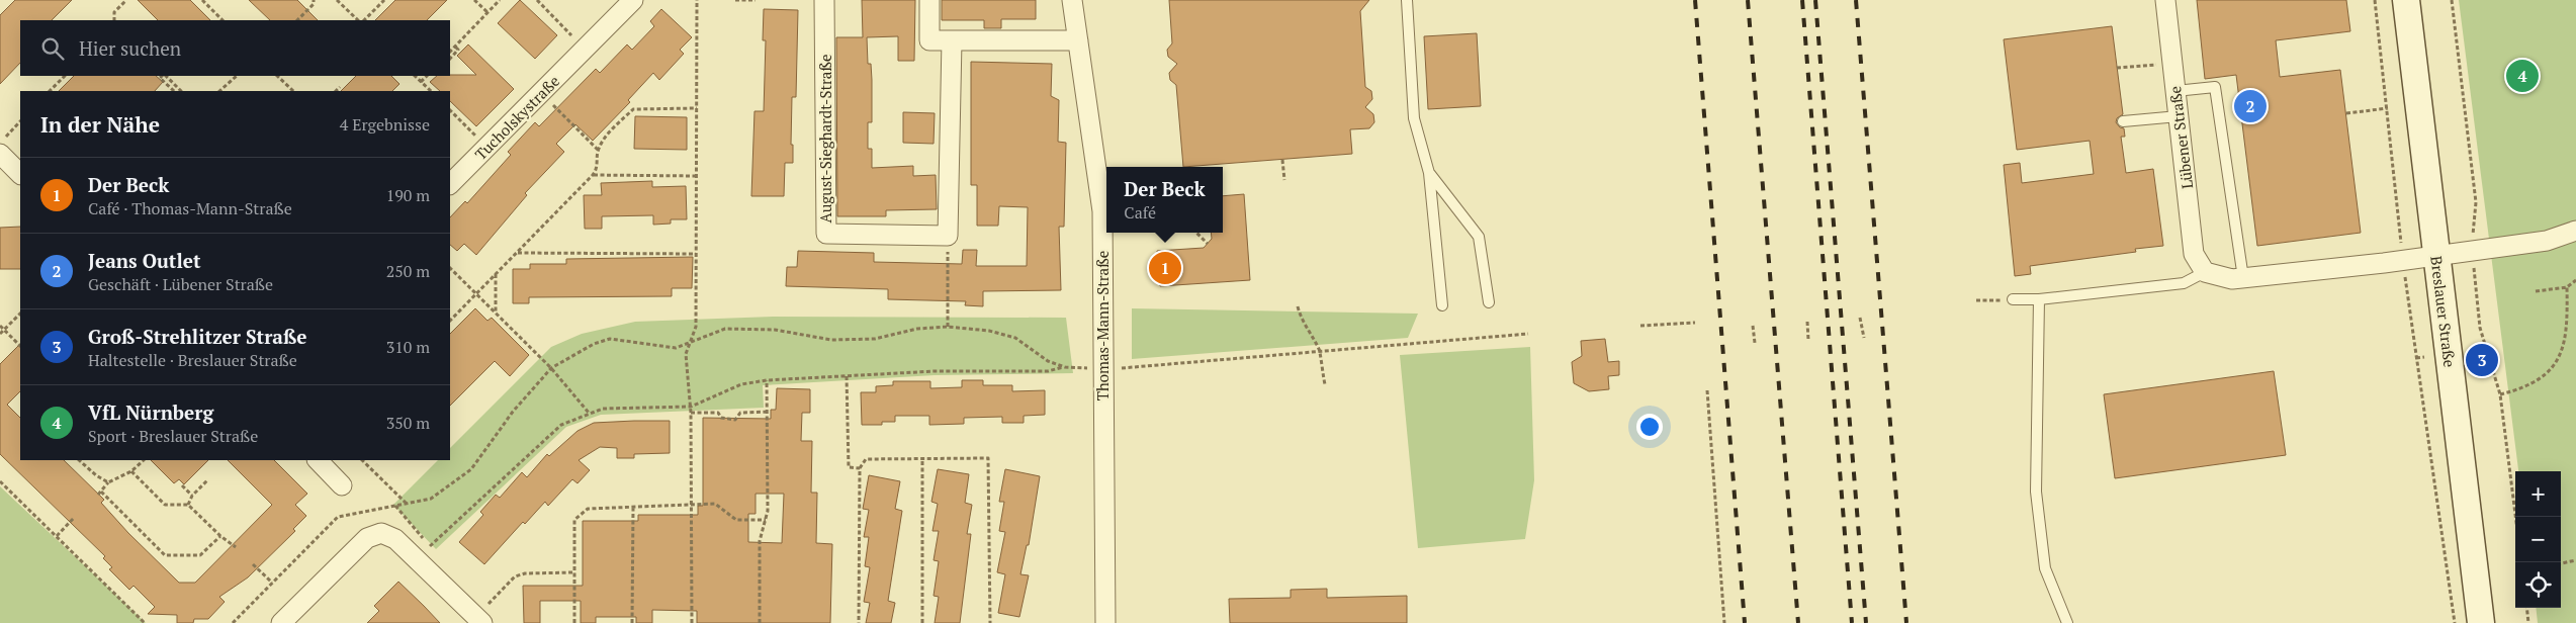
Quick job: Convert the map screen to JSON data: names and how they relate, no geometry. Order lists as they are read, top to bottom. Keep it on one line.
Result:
{"streets":{"main road":["Breslauer Straße"],"street":["Tucholskystraße","Lübener Straße","August-Sieghardt-Straße","Thomas-Mann-Straße"]},"page":{"search":"Hier suchen","pins":["4","2","1","3"],"heading":["In der Nähe","4 Ergebnisse"],"list":[{"mark":"1","name":"Der Beck","note":"Café · Thomas-Mann-Straße","value":"190 m"},{"mark":"2","name":"Jeans Outlet","note":"Geschäft · Lübener Straße","value":"250 m"},{"mark":"3","name":"Groß-Strehlitzer Straße","note":"Haltestelle · Breslauer Straße","value":"310 m"},{"mark":"4","name":"VfL Nürnberg","note":"Sport · Breslauer Straße","value":"350 m"}],"popup":["Der Beck","Café"],"map_buttons":["+","−"]}}
